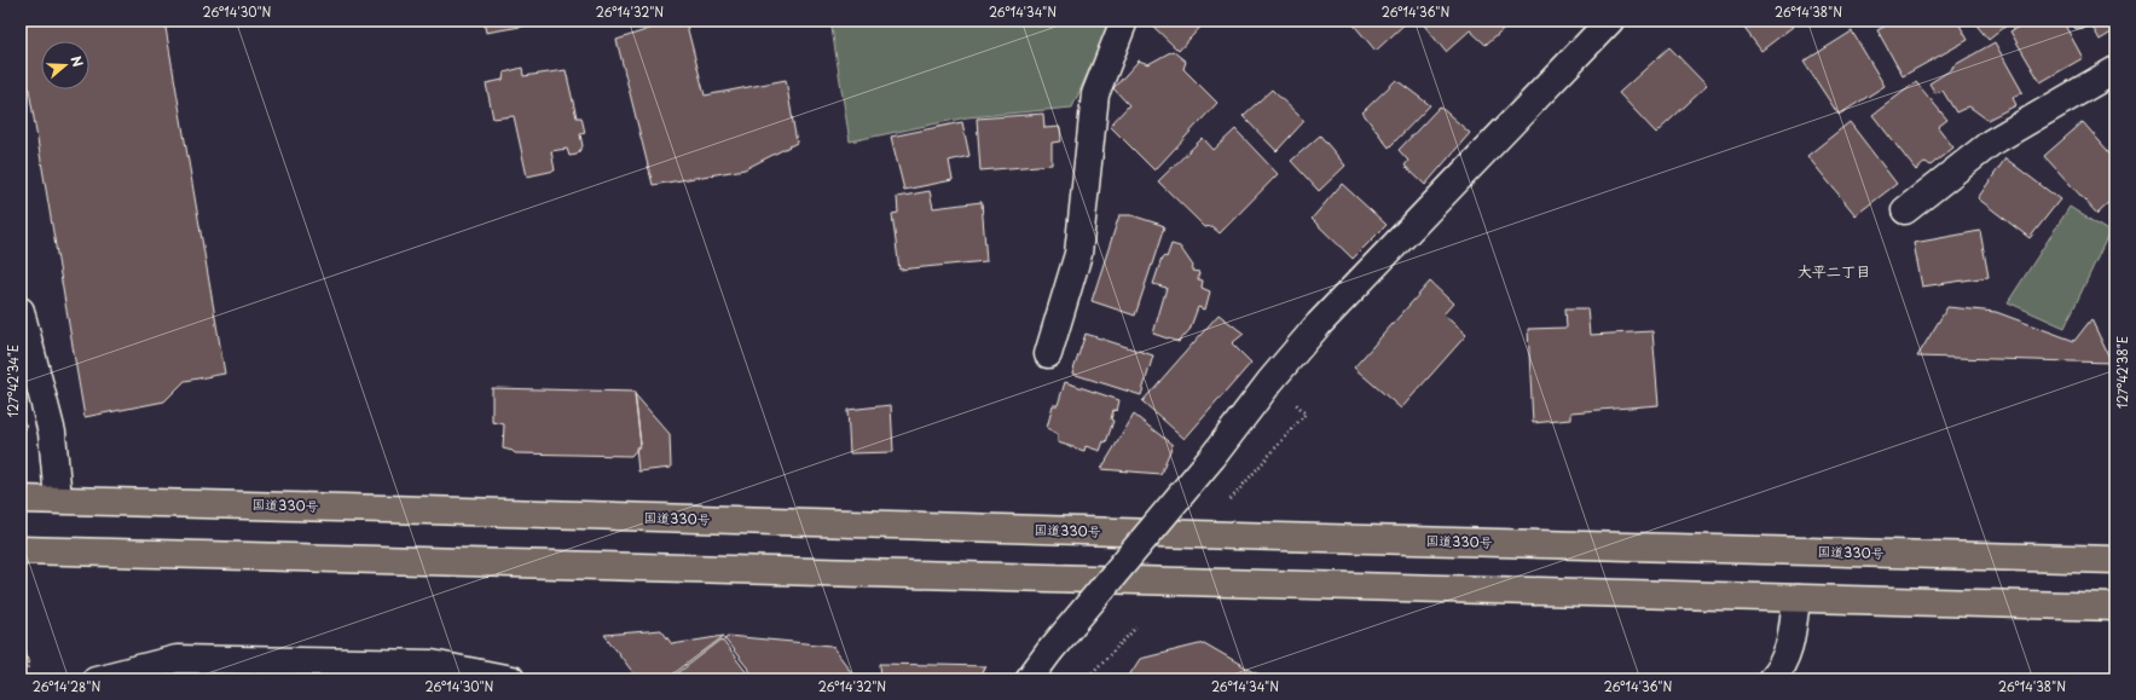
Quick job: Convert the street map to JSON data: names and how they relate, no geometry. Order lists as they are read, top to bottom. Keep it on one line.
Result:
{"streets":{"highway":["国道330号"]},"districts":["大平二丁目"],"north":"right","coordinates":["26°14'30\"N","26°14'32\"N","26°14'34\"N","26°14'36\"N","26°14'38\"N","127°42'38\"E","127°42'34\"E","26°14'28\"N"]}
